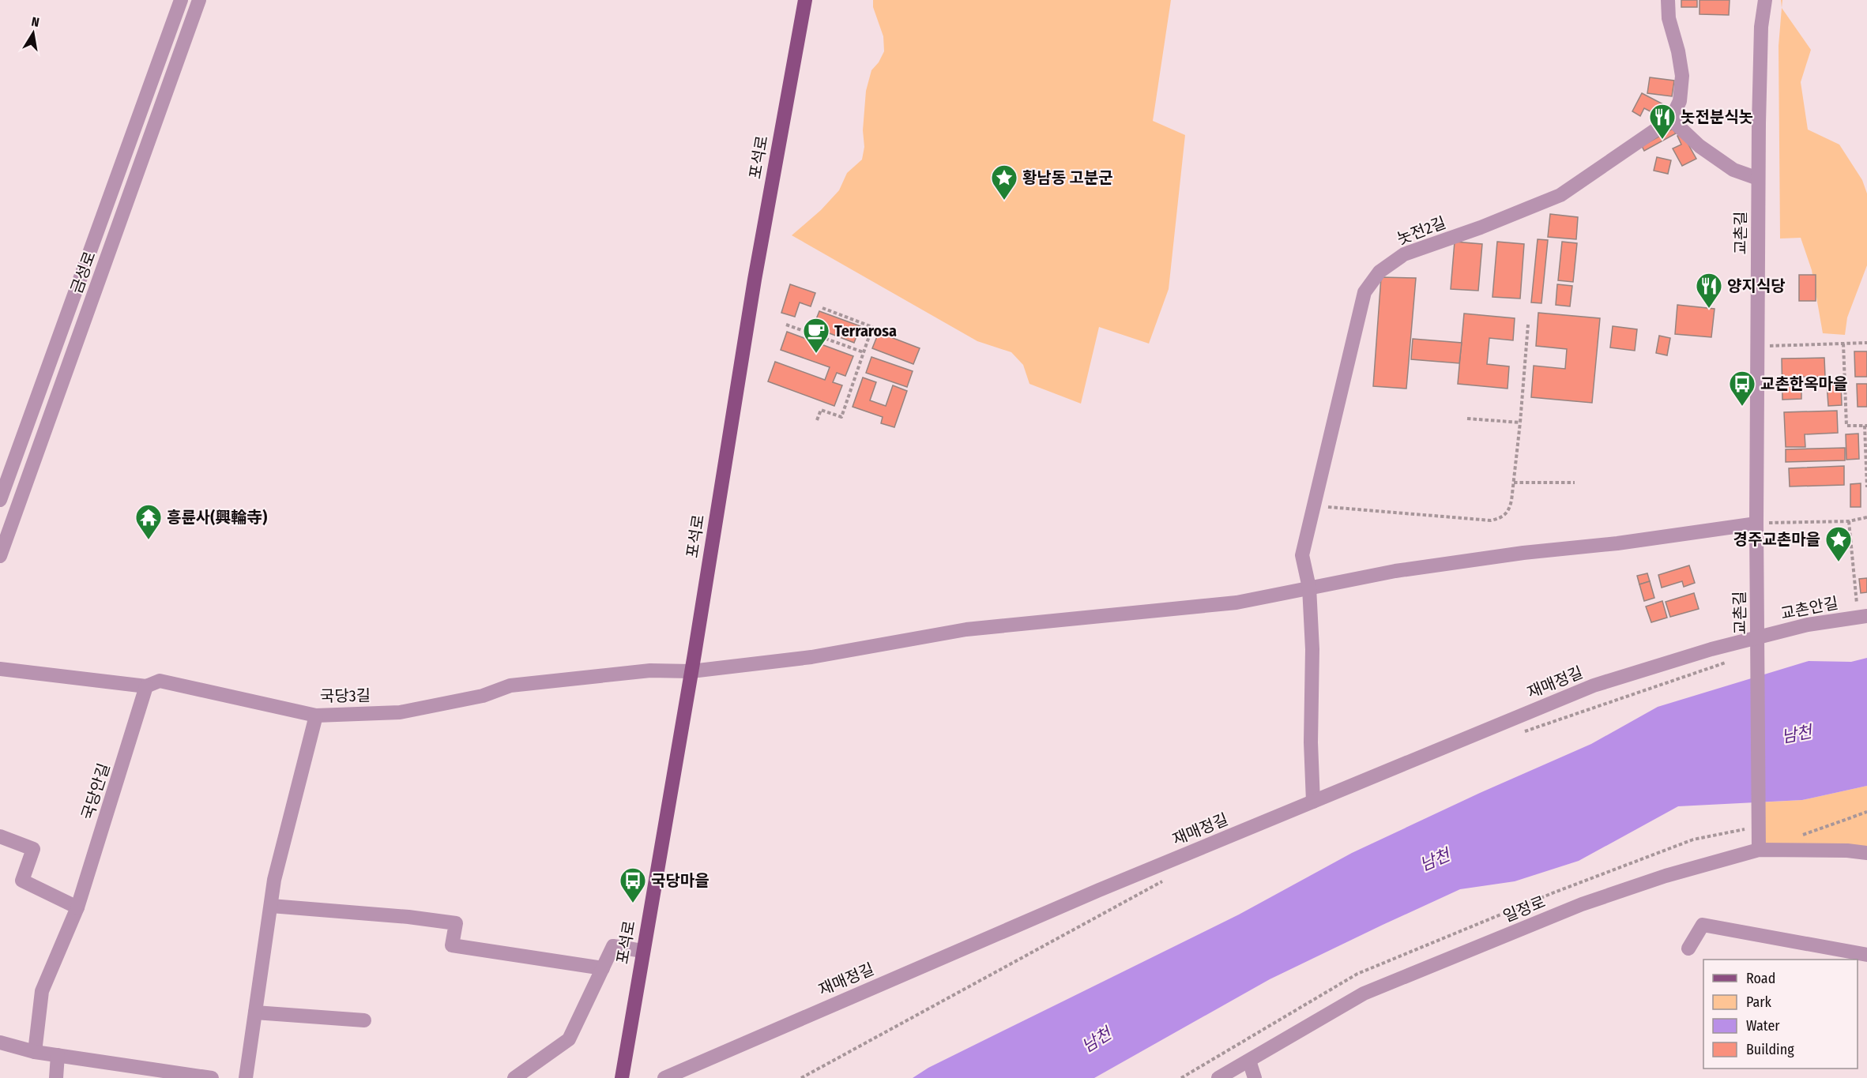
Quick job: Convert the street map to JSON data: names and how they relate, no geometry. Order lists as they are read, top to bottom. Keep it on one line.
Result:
{"streets":{"main road":["포석로"],"street":["놋전2길","교촌길","금성로","교촌안길","재매정길","국당3길","국당안길","일정로"]},"crossings":[["포석로","국당3길"],["놋전2길","재매정길"],["놋전2길","국당3길"],["교촌길","교촌안길"],["교촌길","재매정길"],["교촌길","국당3길"],["교촌길","일정로"],["교촌안길","재매정길"],["국당3길","국당안길"]],"water":["남천"],"places":{"restaurant":["놋전분식놋","양지식당"],"place":["황남동 고분군","경주교촌마을"],"cafe":["Terrarosa"],"bus stop":["교촌한옥마을","국당마을"],"temple":["흥륜사(興輪寺)"]},"legend":["Road","Park","Water","Building"],"north":"top"}
